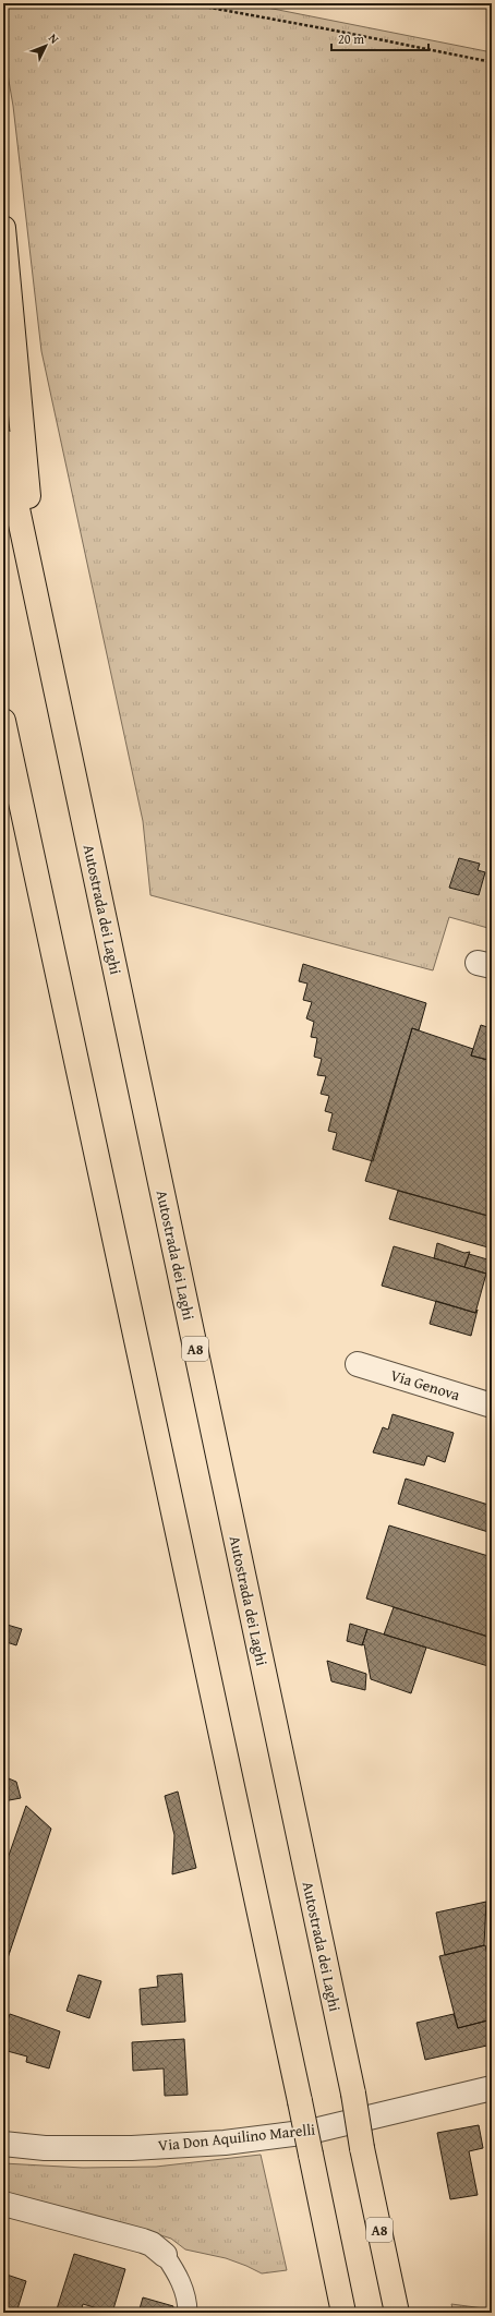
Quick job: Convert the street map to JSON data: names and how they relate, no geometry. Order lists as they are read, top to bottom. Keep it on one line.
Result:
{"streets":{"highway":["Autostrada dei Laghi","A8"],"street":["Via Genova","Via Don Aquilino Marelli"]},"scale_bar":"20 m","north":"top right"}
